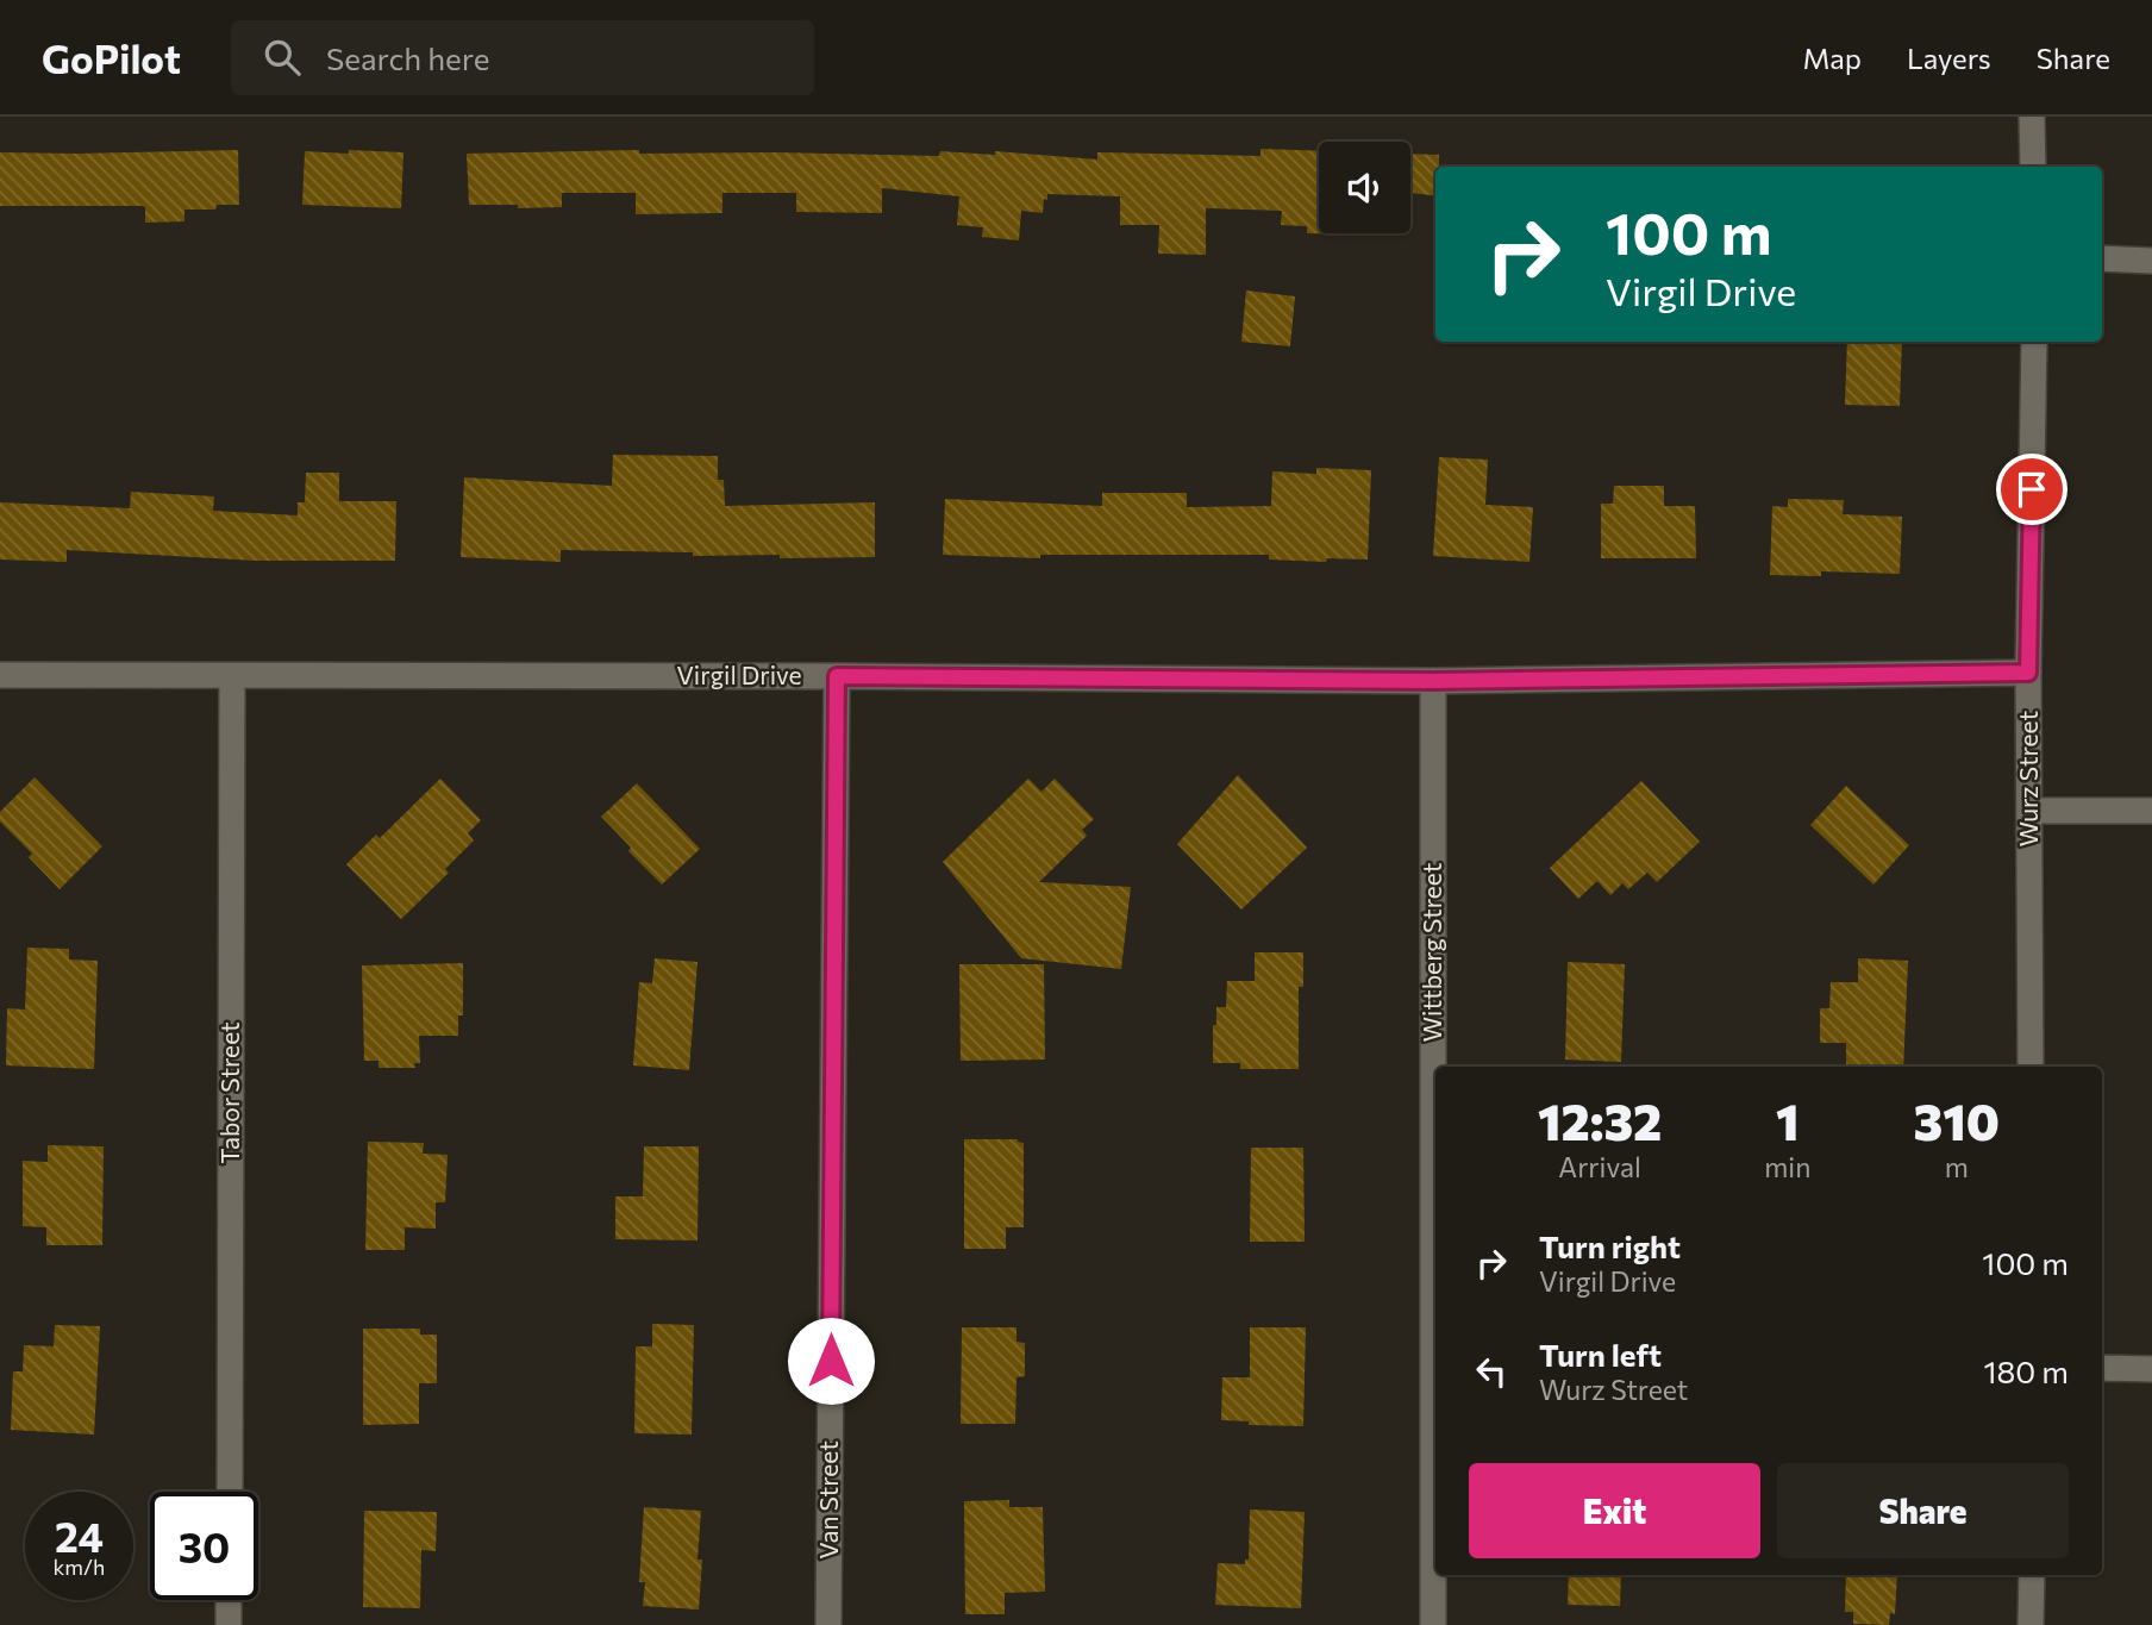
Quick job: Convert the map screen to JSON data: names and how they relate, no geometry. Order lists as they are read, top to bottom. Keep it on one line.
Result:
{"streets":{"street":["Virgil Drive","Wurz Street","Wittberg Street","Tabor Street","Van Street"]},"crossings":[["Virgil Drive","Wurz Street"],["Virgil Drive","Wittberg Street"],["Virgil Drive","Tabor Street"],["Virgil Drive","Van Street"]],"page":{"header":"GoPilot","search":"Search here","nav":["Map","Layers","Share"],"turn":["100 m","Virgil Drive"],"eta":["12:32","Arrival","1","min","310","m"],"list":[{"name":"Turn right","note":"Virgil Drive","value":"100 m"},{"name":"Turn left","note":"Wurz Street","value":"180 m"}],"buttons":["Exit","Share"],"speed":"24 km/h","limit":"30"}}
